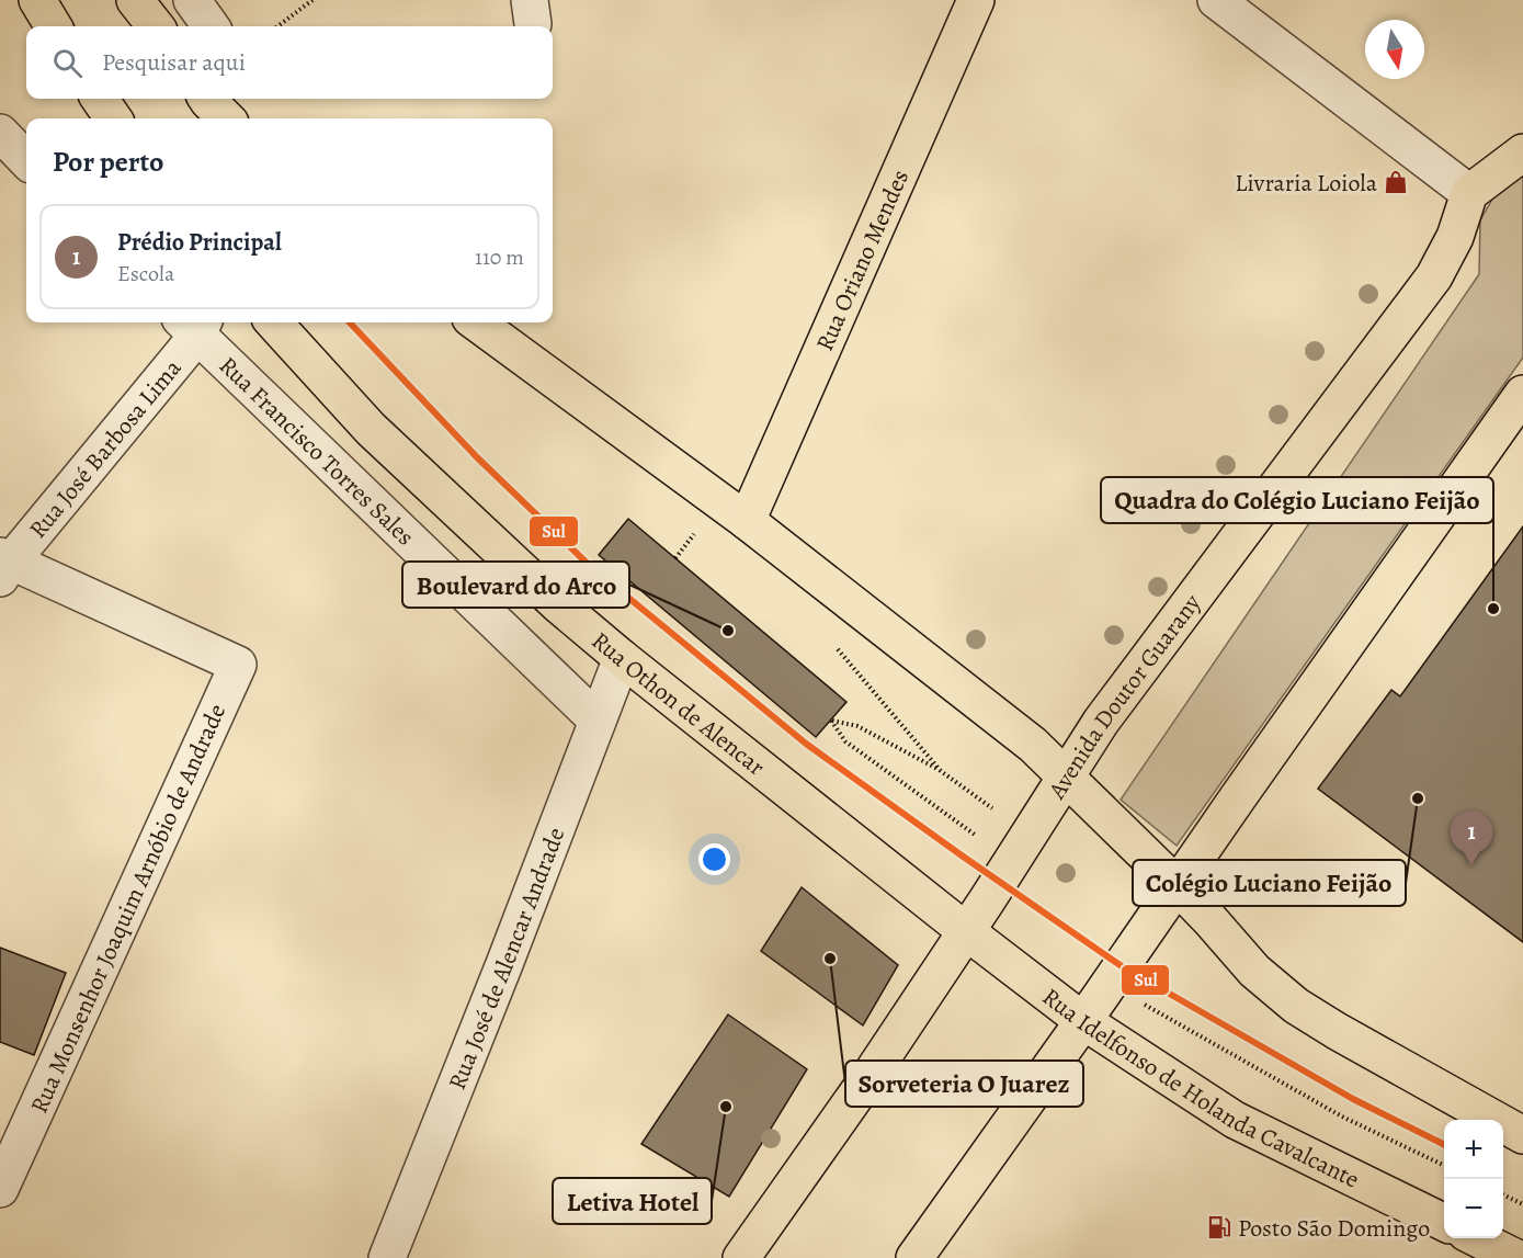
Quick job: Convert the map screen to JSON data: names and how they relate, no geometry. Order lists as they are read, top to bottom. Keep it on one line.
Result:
{"streets":{"main road":["Rua Oriano Mendes","Avenida Doutor Guarany","Rua Othon de Alencar","Rua Idelfonso de Holanda Cavalcante"],"street":["Rua José Barbosa Lima","Rua Francisco Torres Sales","Rua Monsenhor Joaquim Arnóbio de Andrade","Rua José de Alencar Andrade"]},"crossings":[["Rua José Barbosa Lima","Rua Francisco Torres Sales"],["Rua José Barbosa Lima","Rua Monsenhor Joaquim Arnóbio de Andrade"],["Rua Francisco Torres Sales","Rua José de Alencar Andrade"],["Avenida Doutor Guarany","Rua Othon de Alencar"],["Avenida Doutor Guarany","Rua Idelfonso de Holanda Cavalcante"],["Rua Othon de Alencar","Rua José de Alencar Andrade"],["Rua Othon de Alencar","Rua Idelfonso de Holanda Cavalcante"]],"places":{"shop":["Livraria Loiola"],"other":["Quadra do Colégio Luciano Feijão","Boulevard do Arco","Colégio Luciano Feijão","Sorveteria O Juarez","Letiva Hotel"],"fuel station":["Posto São Domingo"]},"lines":["transit line Sul"],"north":"bottom","page":{"search":"Pesquisar aqui","heading":"Por perto","list":[{"mark":"1","name":"Prédio Principal","note":"Escola","value":"110 m"}],"pins":"1","map_buttons":["+","−"]}}
